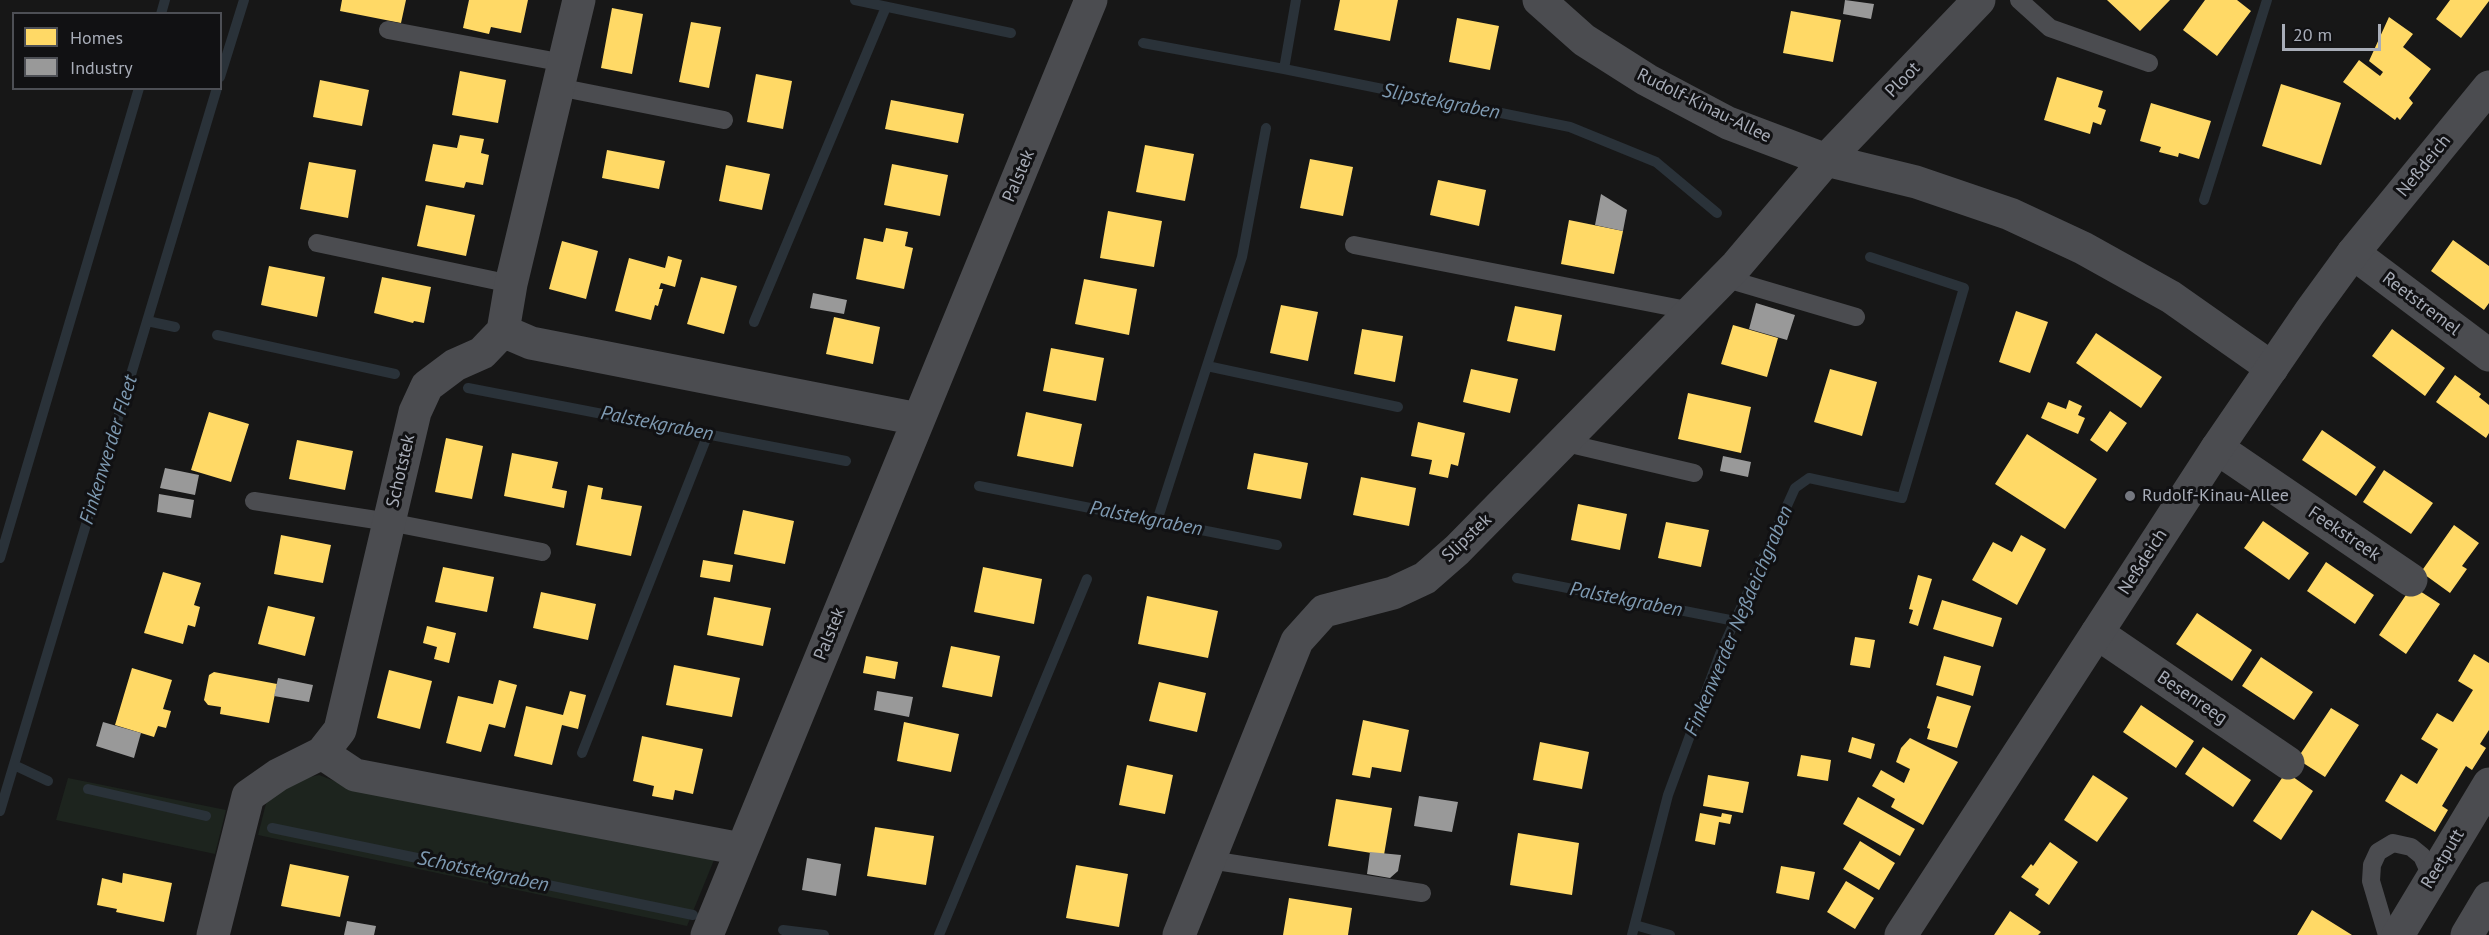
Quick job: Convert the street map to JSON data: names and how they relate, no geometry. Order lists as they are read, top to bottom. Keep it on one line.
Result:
{"streets":{"street":["Ploot","Rudolf-Kinau-Allee","Neßdeich","Palstek","Reetstremel","Schotstek","Feekstreek","Slipstek","Besenreeg","Reetputt"]},"crossings":[["Ploot","Rudolf-Kinau-Allee"],["Ploot","Slipstek"],["Rudolf-Kinau-Allee","Neßdeich"],["Rudolf-Kinau-Allee","Slipstek"],["Neßdeich","Reetstremel"],["Neßdeich","Feekstreek"],["Neßdeich","Besenreeg"]],"water":["Slipstekgraben","Palstekgraben","Finkenwerder Fleet","Finkenwerder Neßdeichgraben","Schotstekgraben"],"places":["Rudolf-Kinau-Allee"],"legend":["Homes","Industry"],"scale_bar":"20 m"}
